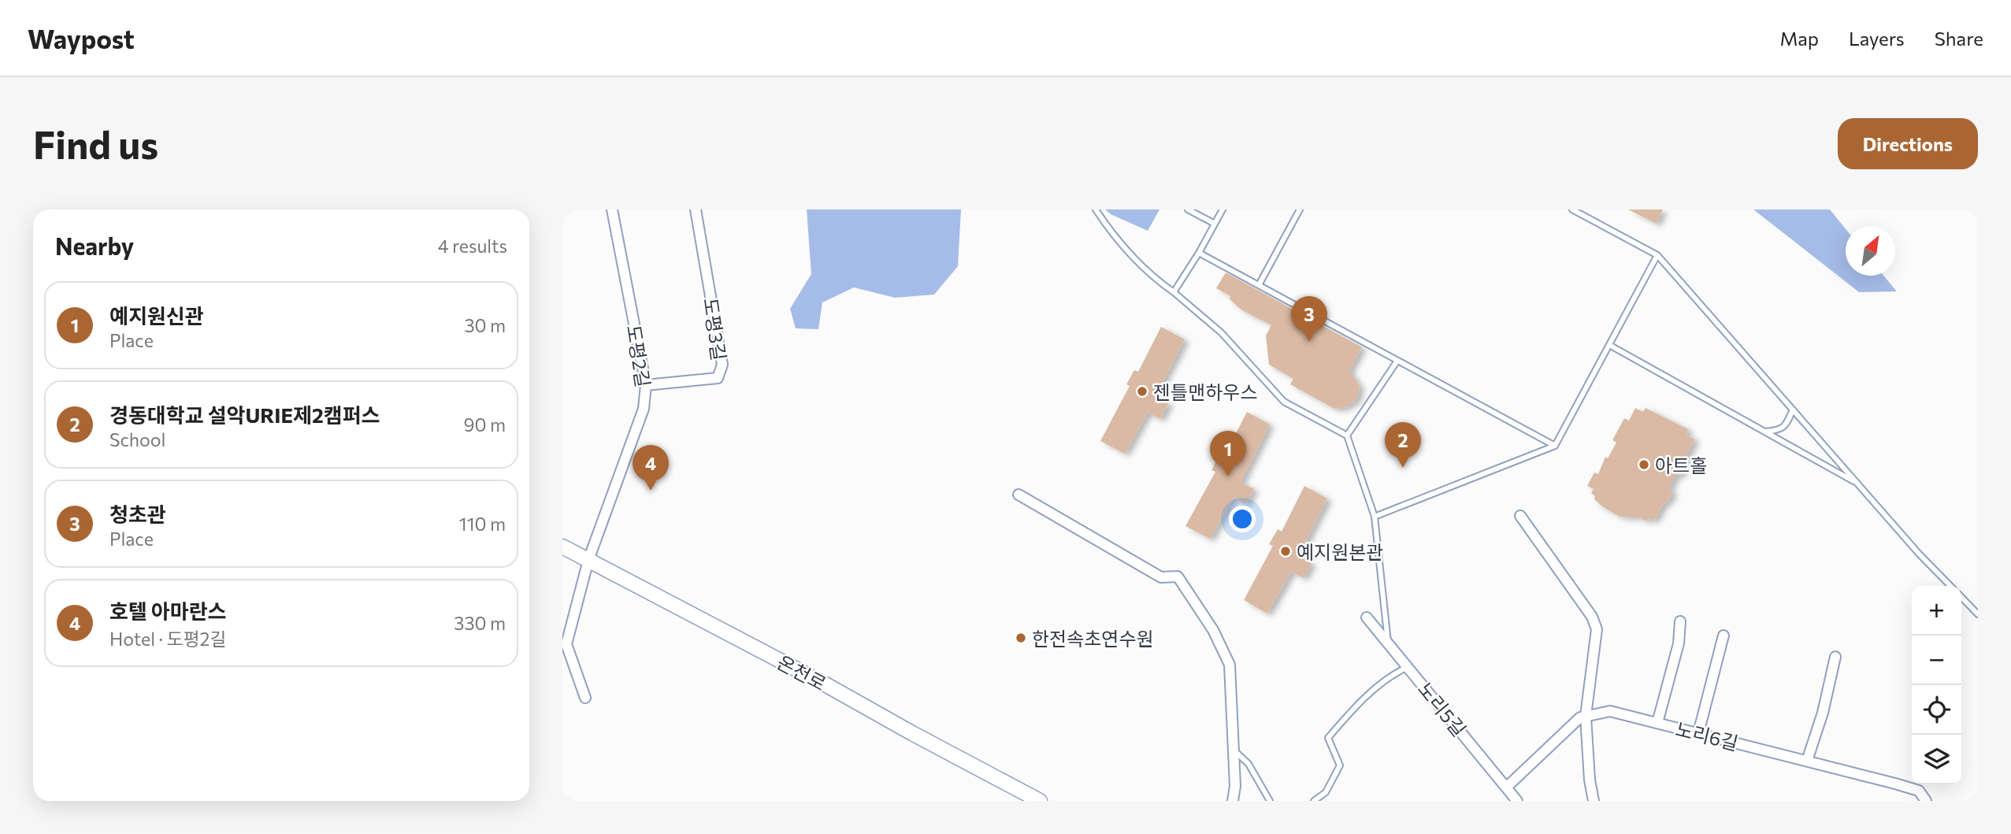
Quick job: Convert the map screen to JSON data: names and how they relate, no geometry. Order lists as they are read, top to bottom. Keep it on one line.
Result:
{"streets":{"street":["도평3길","도평2길","온천로","노리5길","노리6길"]},"crossings":[["도평3길","도평2길"],["도평2길","온천로"],["노리5길","노리6길"]],"places":["젠틀맨하우스","아트홀","예지원본관","한전속초연수원"],"north":"top right","page":{"header":"Waypost","nav":["Map","Layers","Share"],"buttons":"Directions","title":"Find us","heading":["Nearby","4 results"],"list":[{"mark":"1","name":"예지원신관","note":"Place","value":"30 m"},{"mark":"2","name":"경동대학교 설악URIE제2캠퍼스","note":"School","value":"90 m"},{"mark":"3","name":"청초관","note":"Place","value":"110 m"},{"mark":"4","name":"호텔 아마란스","note":"Hotel · 도평2길","value":"330 m"}],"pins":["3","2","1","4"],"map_buttons":["+","−"]}}
